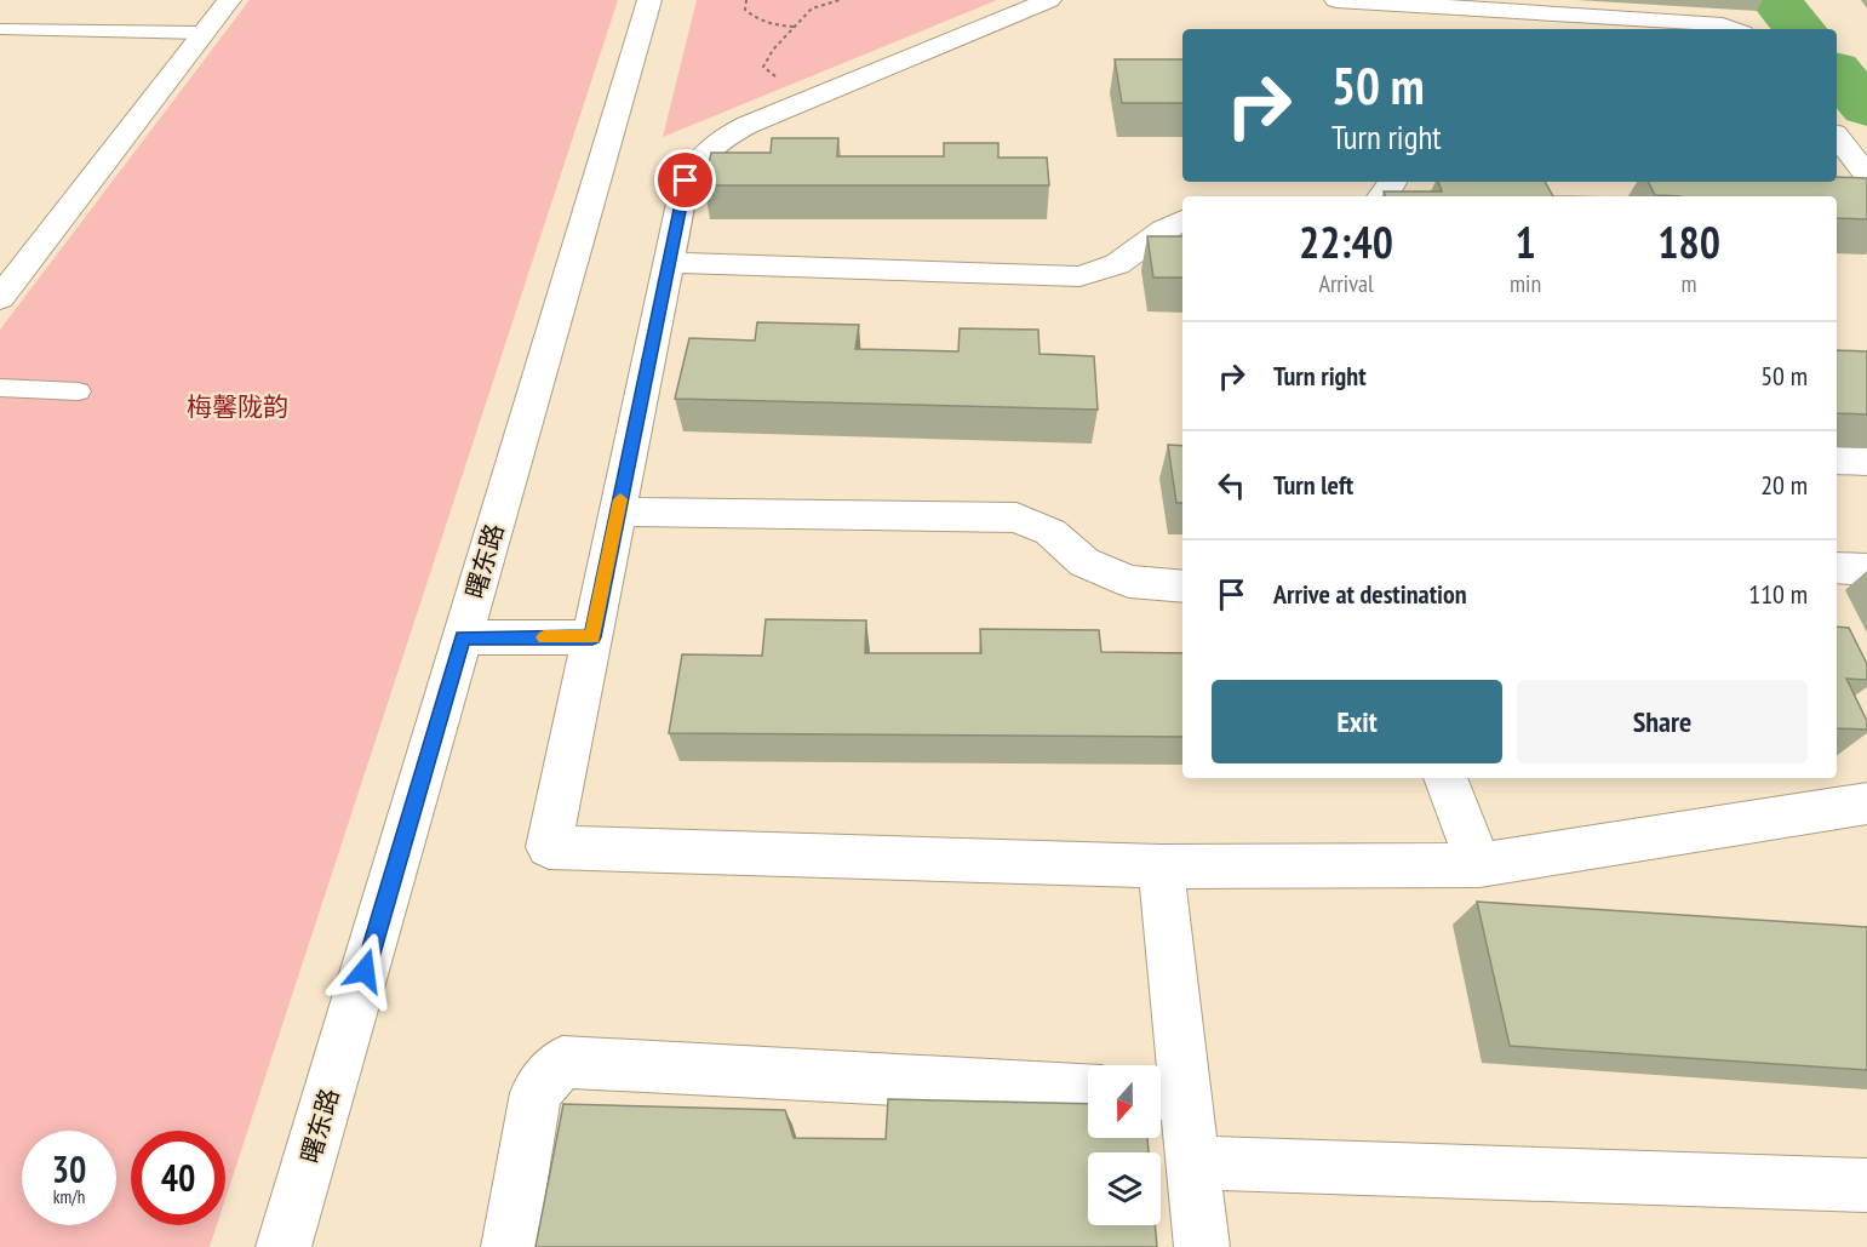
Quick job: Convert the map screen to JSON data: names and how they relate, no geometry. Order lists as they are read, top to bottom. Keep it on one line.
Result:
{"streets":{"street":["曙东路"]},"parks":["梅馨陇韵"],"north":"bottom","page":{"turn":["50 m","Turn right"],"eta":["22:40","Arrival","1","min","180","m"],"list":[{"name":"Turn right","value":"50 m"},{"name":"Turn left","value":"20 m"},{"name":"Arrive at destination","value":"110 m"}],"buttons":["Exit","Share"],"speed":"30 km/h","limit":"40"}}
